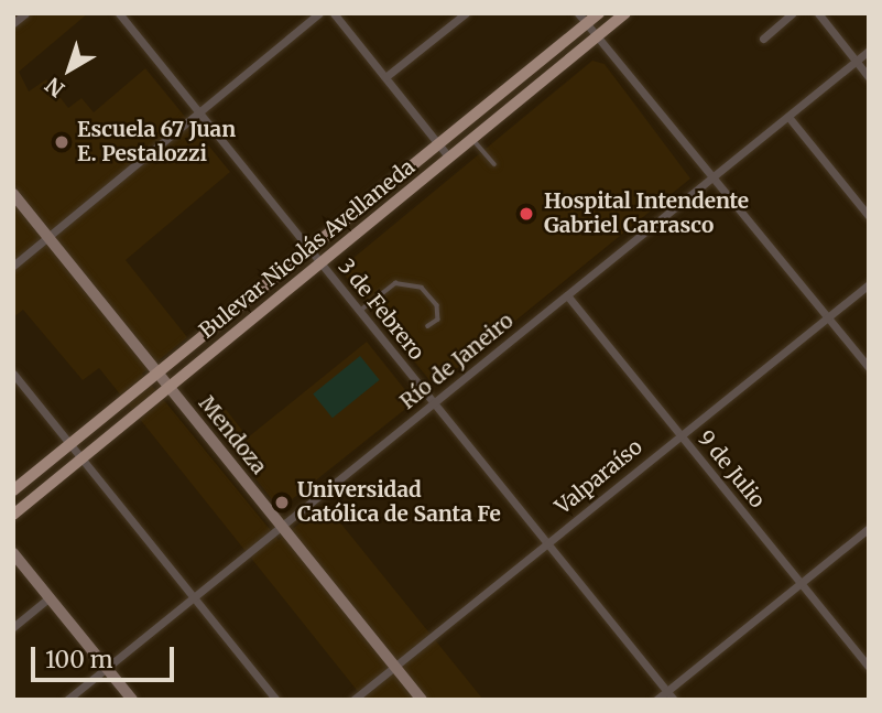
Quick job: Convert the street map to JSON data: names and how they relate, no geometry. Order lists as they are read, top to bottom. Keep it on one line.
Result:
{"streets":{"main road":["Bulevar Nicolás Avellaneda","Mendoza"],"street":["3 de Febrero","Río de Janeiro","9 de Julio","Valparaíso"]},"crossings":[["Bulevar Nicolás Avellaneda","3 de Febrero"],["Bulevar Nicolás Avellaneda","Mendoza"],["3 de Febrero","Río de Janeiro"],["3 de Febrero","Valparaíso"],["Río de Janeiro","Mendoza"],["Río de Janeiro","9 de Julio"],["Mendoza","Valparaíso"],["9 de Julio","Valparaíso"]],"places":["Escuela 67 Juan E. Pestalozzi","Hospital Intendente Gabriel Carrasco","Universidad Católica de Santa Fe"],"scale_bar":"100 m","north":"bottom left"}
